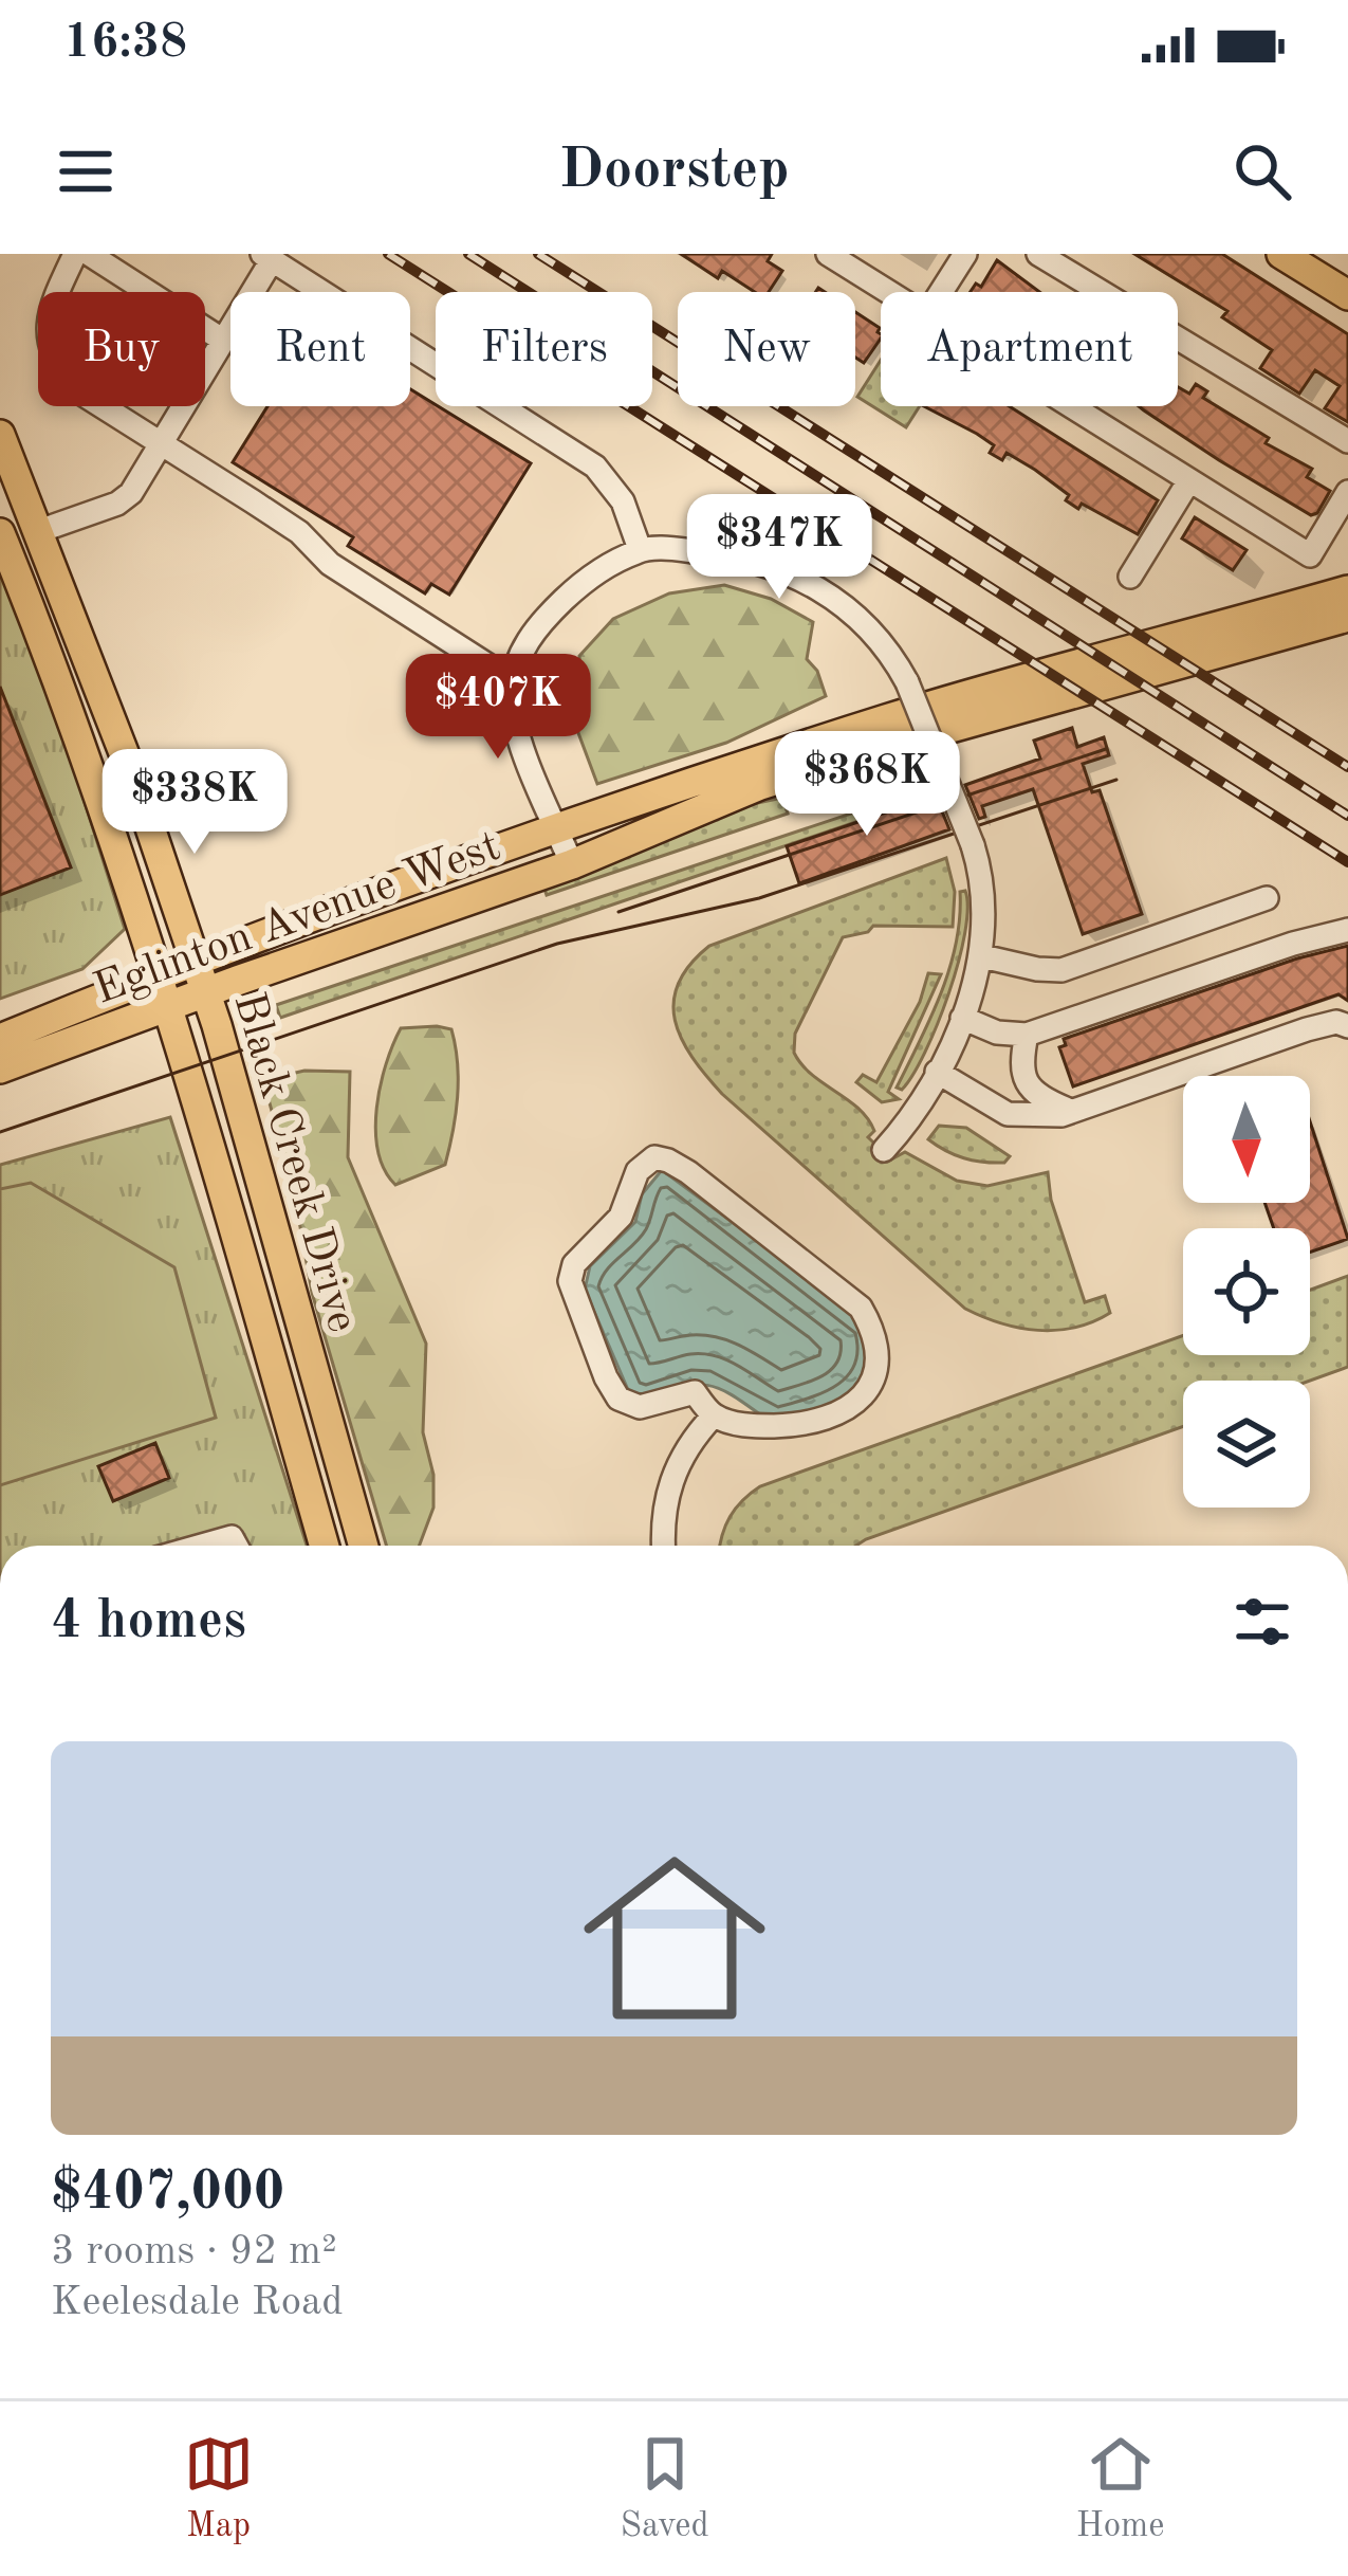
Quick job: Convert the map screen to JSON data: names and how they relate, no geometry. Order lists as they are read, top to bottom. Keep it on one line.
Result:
{"streets":{"main road":["Eglinton Avenue West","Black Creek Drive"]},"crossings":[["Eglinton Avenue West","Black Creek Drive"]],"north":"bottom","page":{"status":"16:38","header":"Doorstep","chip":["Buy","Rent","Filters","New","Apartment"],"price":["$347K","$407K","$368K","$338K"],"heading":"4 homes","list":[{"name":"$407,000","note":"3 rooms · 92 m² · Keelesdale Road"}],"tabs":["Map","Saved","Home"]}}
